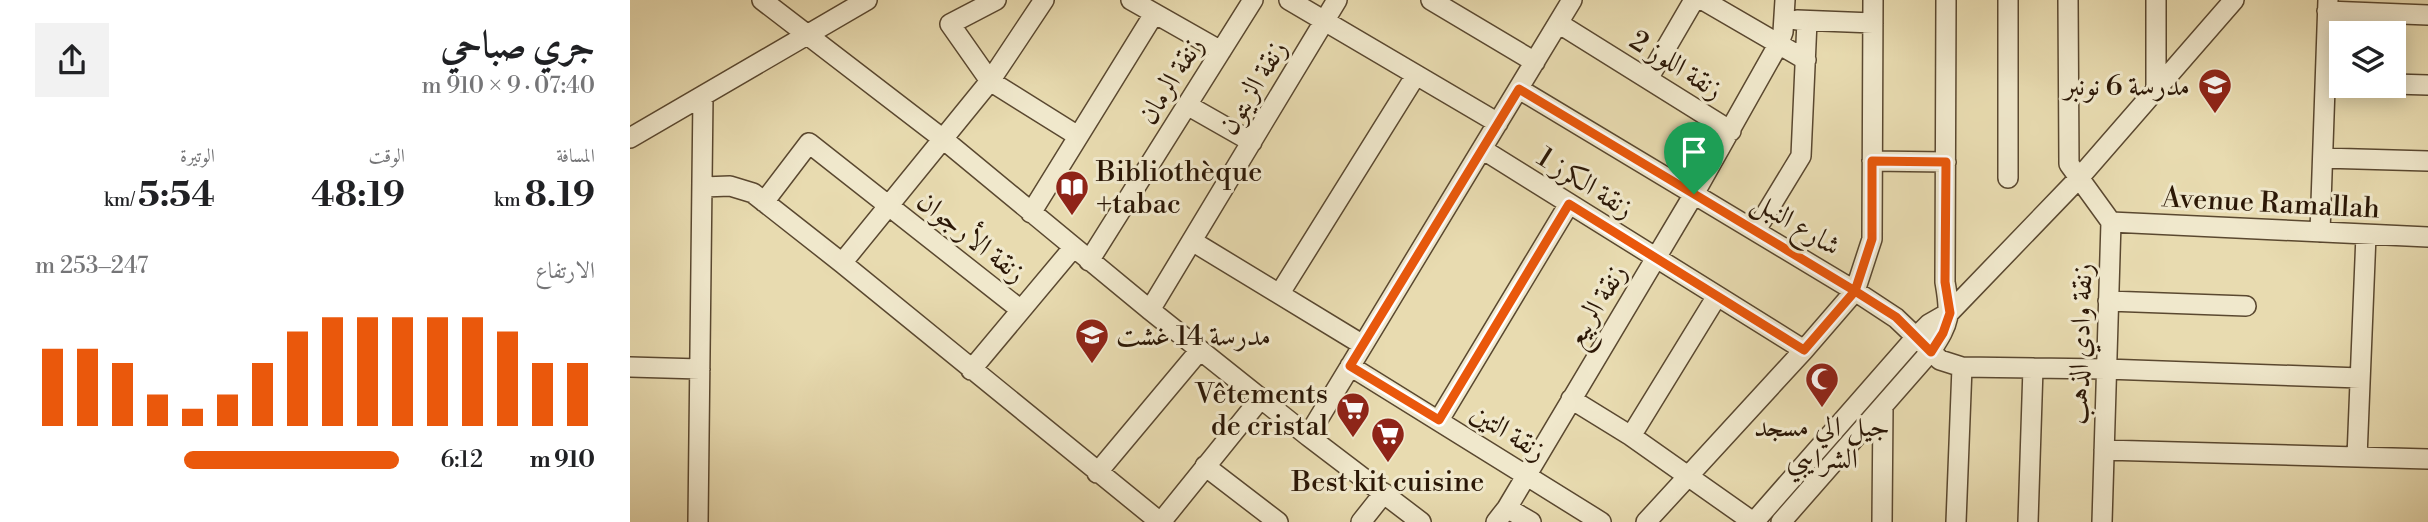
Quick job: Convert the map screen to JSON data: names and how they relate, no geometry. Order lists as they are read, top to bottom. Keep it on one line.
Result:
{"streets":{"street":["زنقة اللوز 2","زنقة الرمان","زنقة الزيتون","زنقة الكرز 1","Avenue Ramallah","شارع النبل","زنقة الأرجوان","زنقة الربيع","زنقة وادي الذهب","زنقة التين"]},"crossings":[["زنقة اللوز 2","زنقة الربيع"],["زنقة الكرز 1","زنقة الربيع"],["Avenue Ramallah","زنقة وادي الذهب"],["شارع النبل","زنقة الربيع"],["زنقة الربيع","زنقة التين"]],"places":{"school or university":["مدرسة 6 نونبر","مدرسة 14 غشت"],"library":["Bibliothèque +tabac"],"mosque":["جيل الي مسجد الشرايبي"],"supermarket":["Vêtements de cristal","Best kit cuisine"]},"page":{"heading":["جري صباحي","07:40 · 9 × 910 m"],"stats":[["المسافة","8.19 km"],["الوقت","48:19"],["الوتيرة","5:54 /km"]],"chart":["الارتفاع","247–253 m"],"list":[{"name":"910 m","note":"6:12"}]}}
